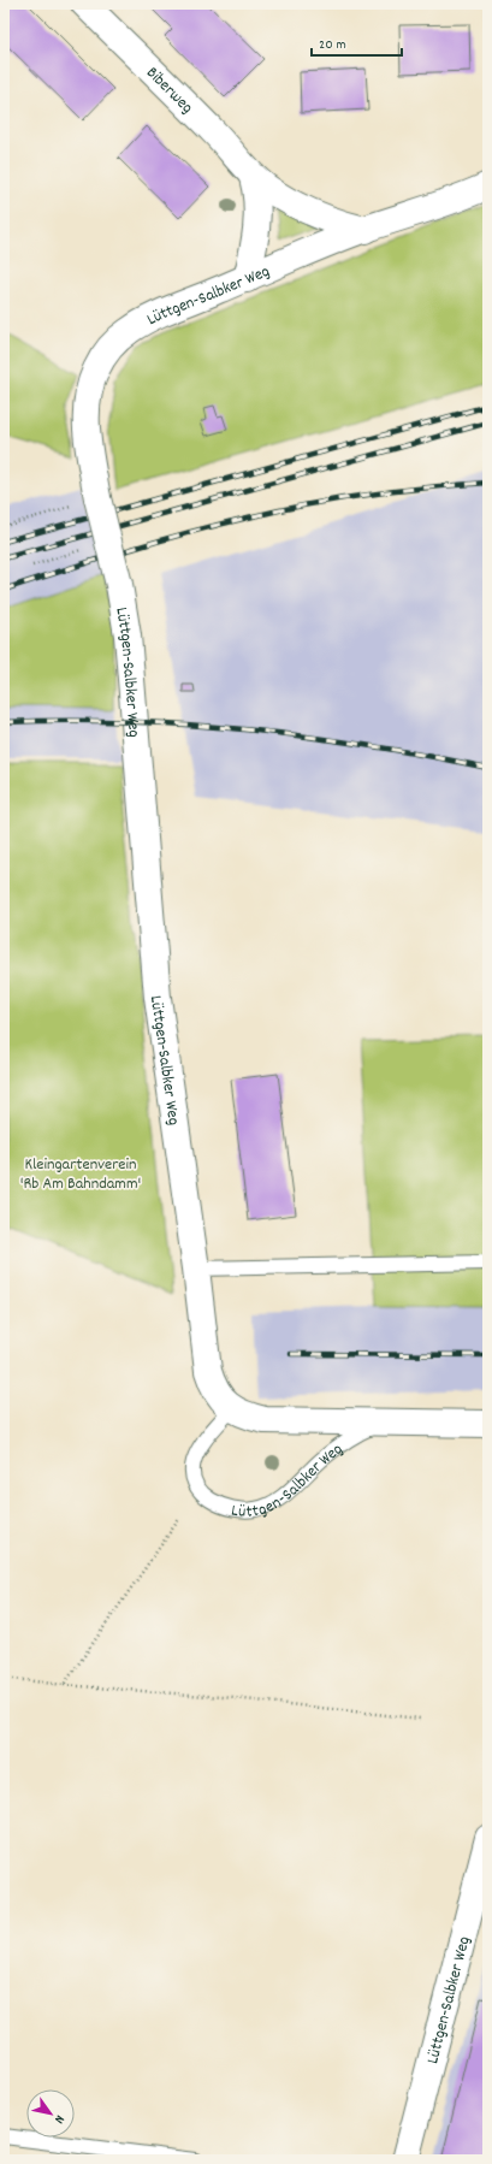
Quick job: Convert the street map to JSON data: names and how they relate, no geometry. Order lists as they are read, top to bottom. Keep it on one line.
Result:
{"streets":{"street":["Biberweg","Lüttgen-Salbker Weg"]},"crossings":[["Biberweg","Lüttgen-Salbker Weg"]],"parks":["Kleingartenverein 'Rb Am Bahndamm'"],"scale_bar":"20 m","north":"bottom right"}
